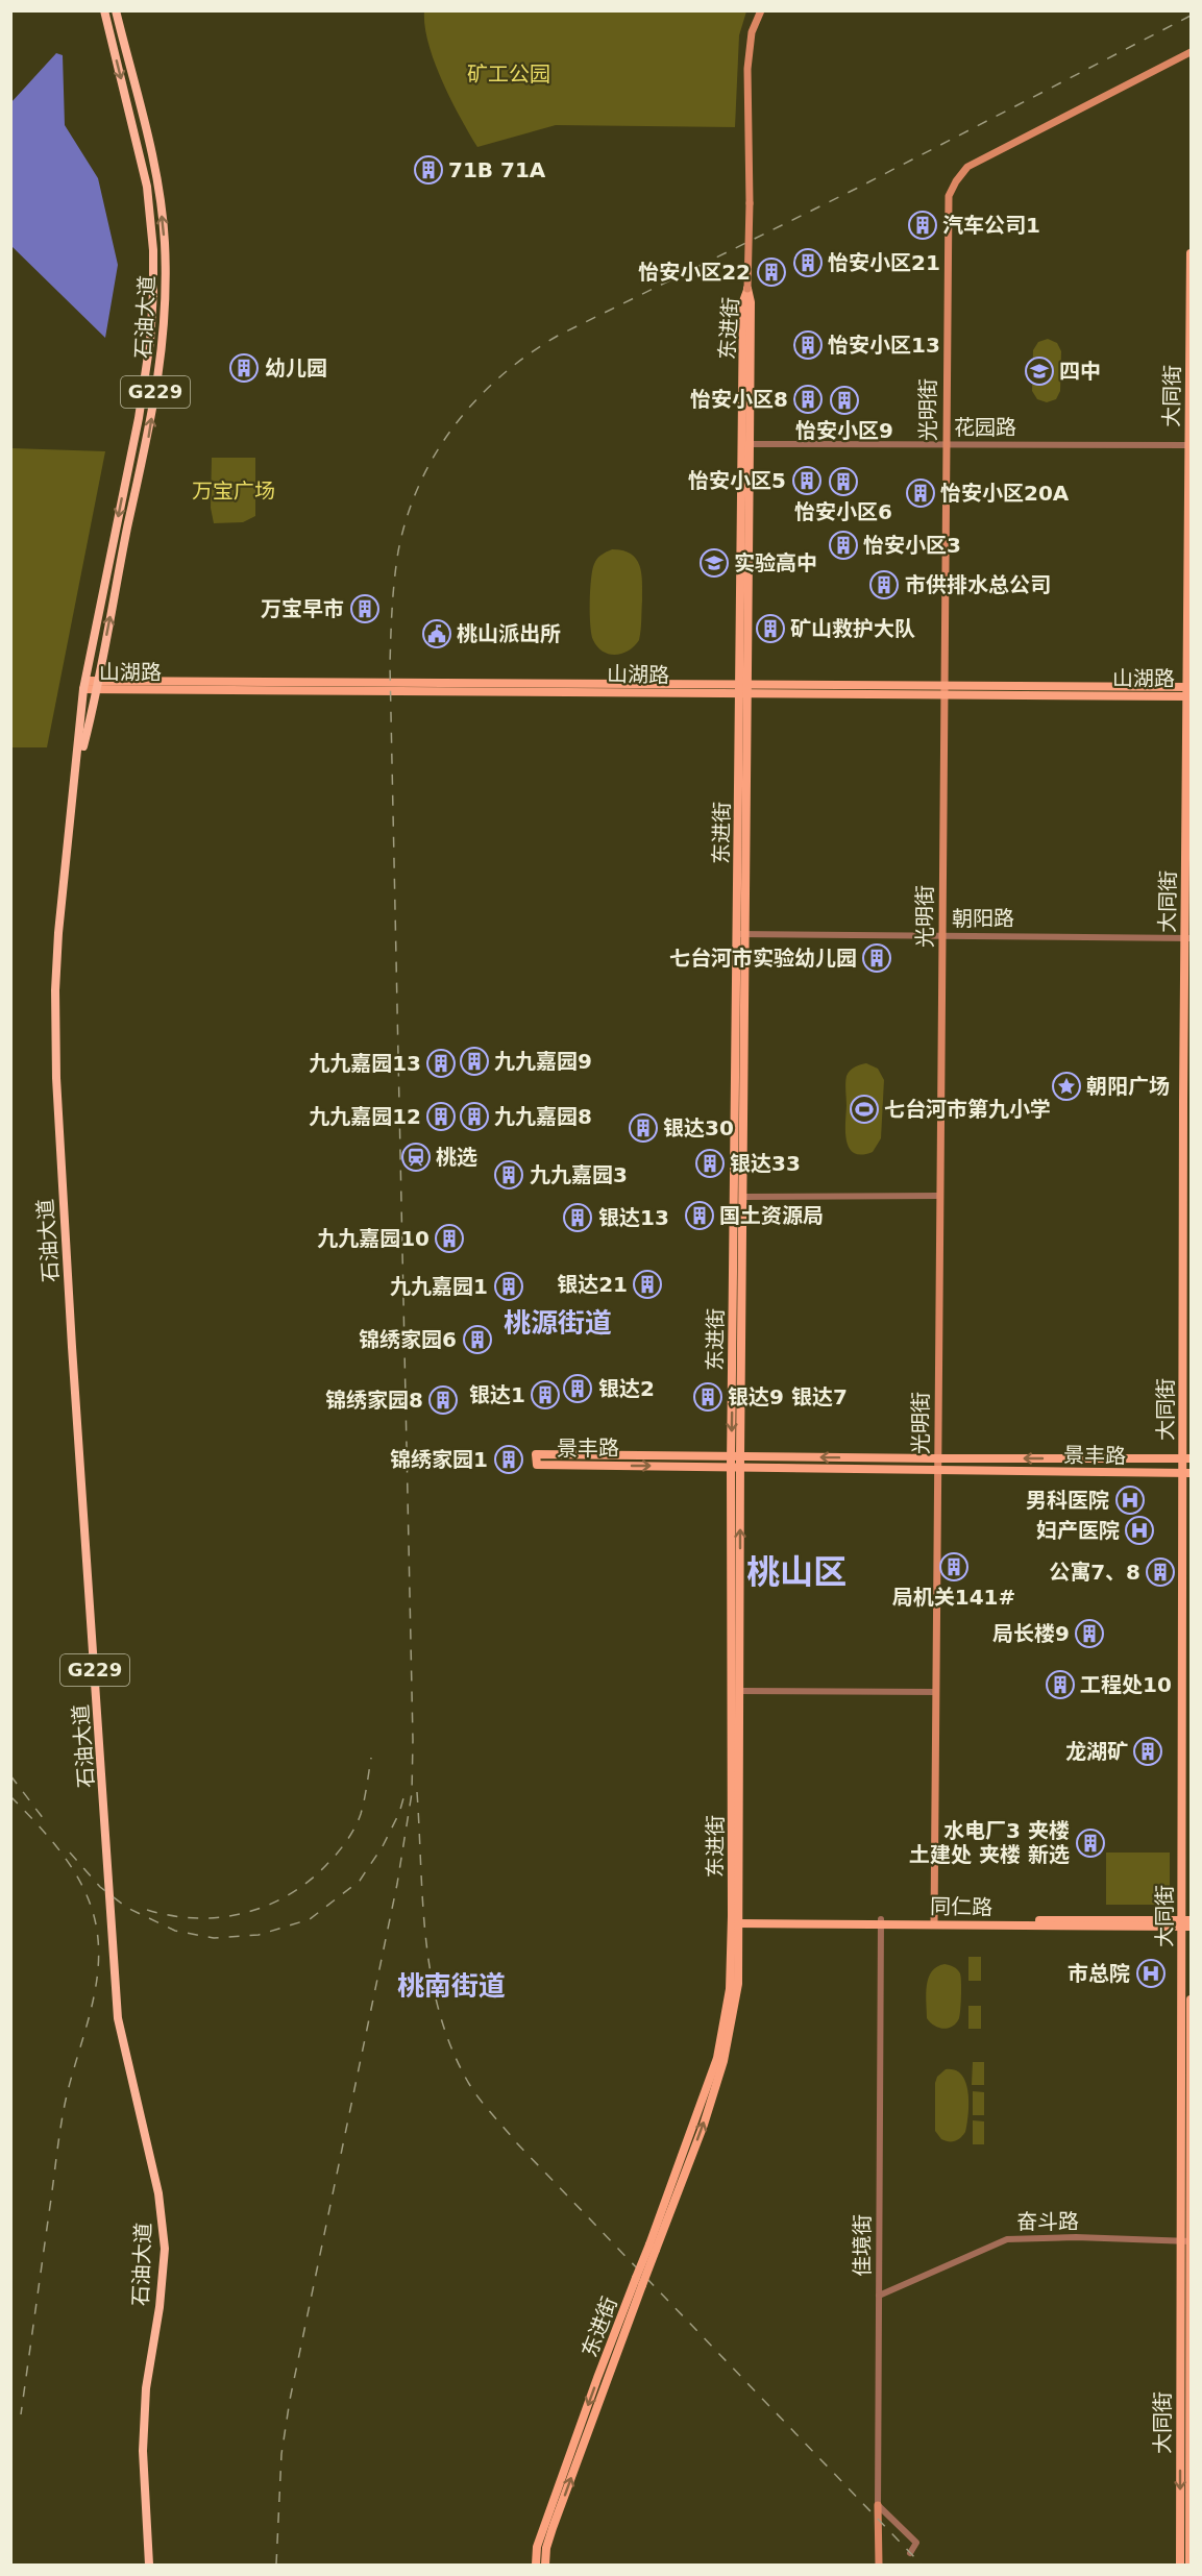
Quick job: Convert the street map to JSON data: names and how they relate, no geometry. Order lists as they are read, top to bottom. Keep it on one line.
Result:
{"streets":{"highway":["石油大道","G229"],"main road":["东进街","大同街","光明街","山湖路","景丰路","同仁路"],"street":["花园路","朝阳路","奋斗路","佳境街"]},"crossings":[["石油大道","山湖路"],["东进街","花园路"],["东进街","山湖路"],["东进街","朝阳路"],["东进街","景丰路"],["东进街","同仁路"],["大同街","花园路"],["大同街","山湖路"],["大同街","朝阳路"],["大同街","景丰路"],["大同街","同仁路"],["大同街","奋斗路"],["光明街","花园路"],["光明街","山湖路"],["光明街","朝阳路"],["光明街","景丰路"],["光明街","同仁路"],["同仁路","佳境街"],["奋斗路","佳境街"]],"districts":["桃源街道","桃山区","桃南街道"],"parks":["矿工公园","万宝广场"],"places":{"building":["71B 71A","汽车公司1","怡安小区21","怡安小区22","怡安小区13","幼儿园","怡安小区8","怡安小区9","怡安小区5","怡安小区6","怡安小区20A","怡安小区3","市供排水总公司","万宝早市","矿山救护大队","七台河市实验幼儿园","九九嘉园9","九九嘉园13","九九嘉园12","九九嘉园8","银达30","银达33","九九嘉园3","国土资源局","银达13","九九嘉园10","银达21","九九嘉园1","锦绣家园6","银达2","银达1","银达9 银达7","锦绣家园8","锦绣家园1","局机关141#","公寓7、8","局长楼9","工程处10","龙湖矿","水电厂3 夹楼 土建处 夹楼 新选"],"school or university":["四中","实验高中"],"public building":["桃山派出所"],"place":["朝阳广场"],"sports":["七台河市第九小学"],"station":["桃选"],"hospital":["男科医院","妇产医院","市总院"]}}
